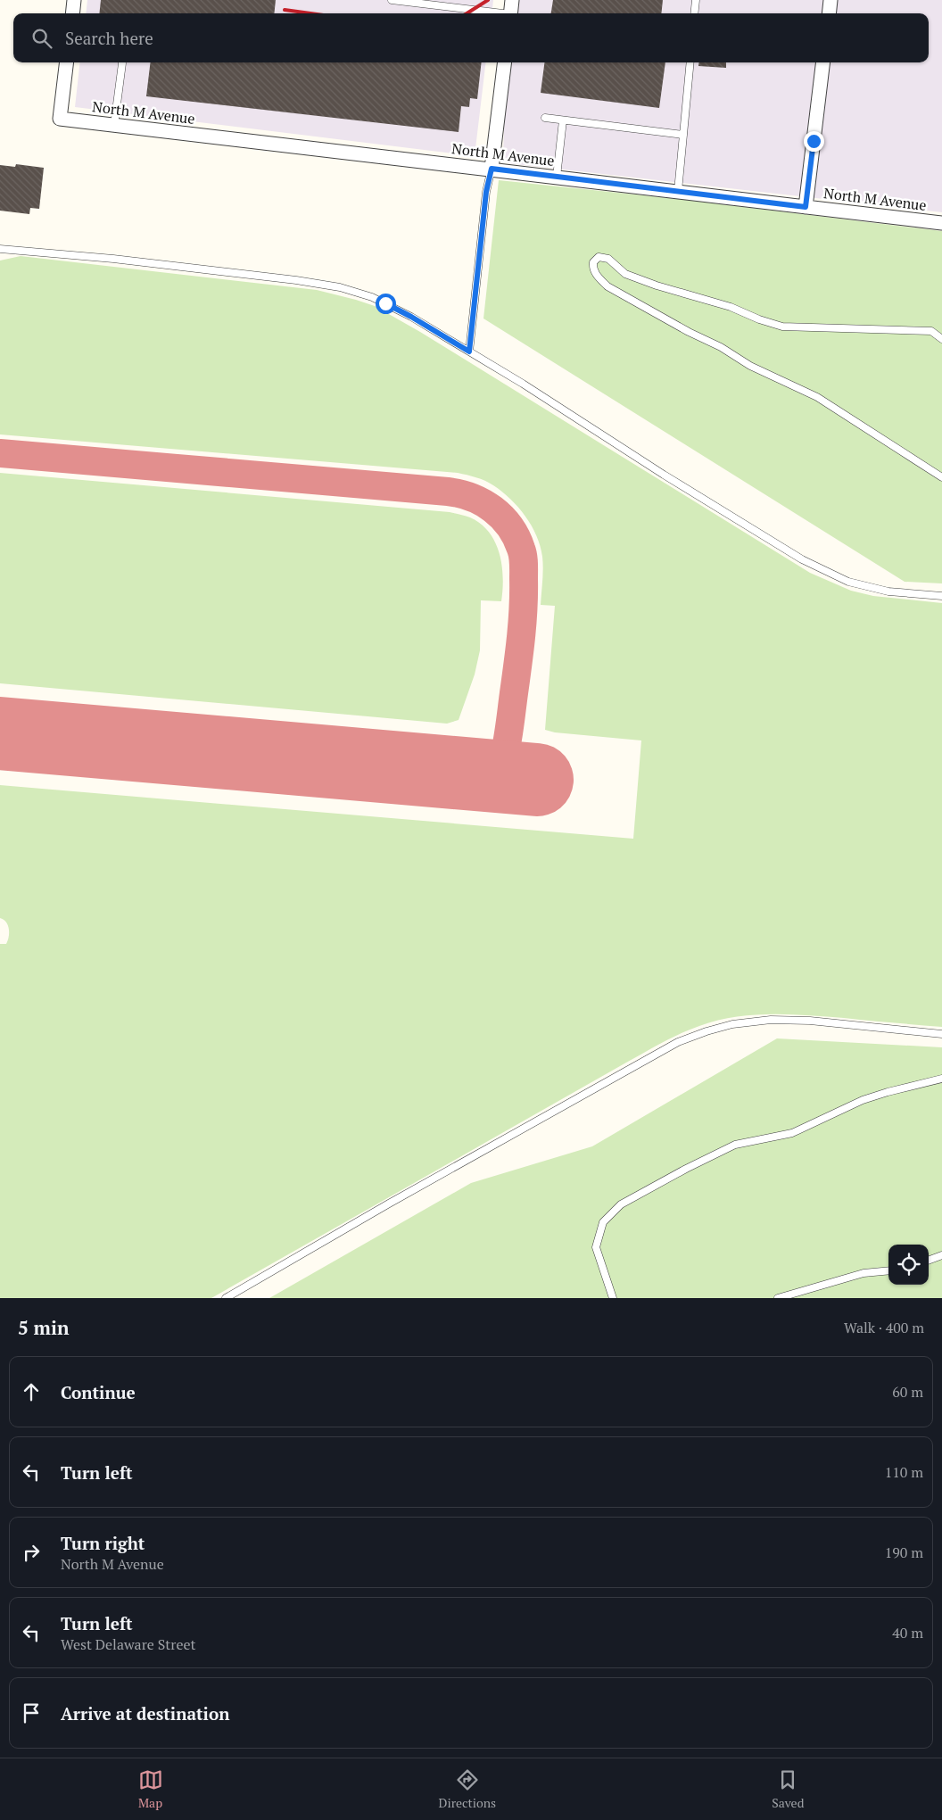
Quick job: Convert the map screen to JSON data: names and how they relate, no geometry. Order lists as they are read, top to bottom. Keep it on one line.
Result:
{"streets":{"street":["North M Avenue"]},"page":{"search":"Search here","heading":["5 min","Walk · 400 m"],"list":[["Continue","60 m"],["Turn left","110 m"],["Turn right","North M Avenue","190 m"],["Turn left","West Delaware Street","40 m"],"Arrive at destination"],"nav":["Map","Directions","Saved"]}}
